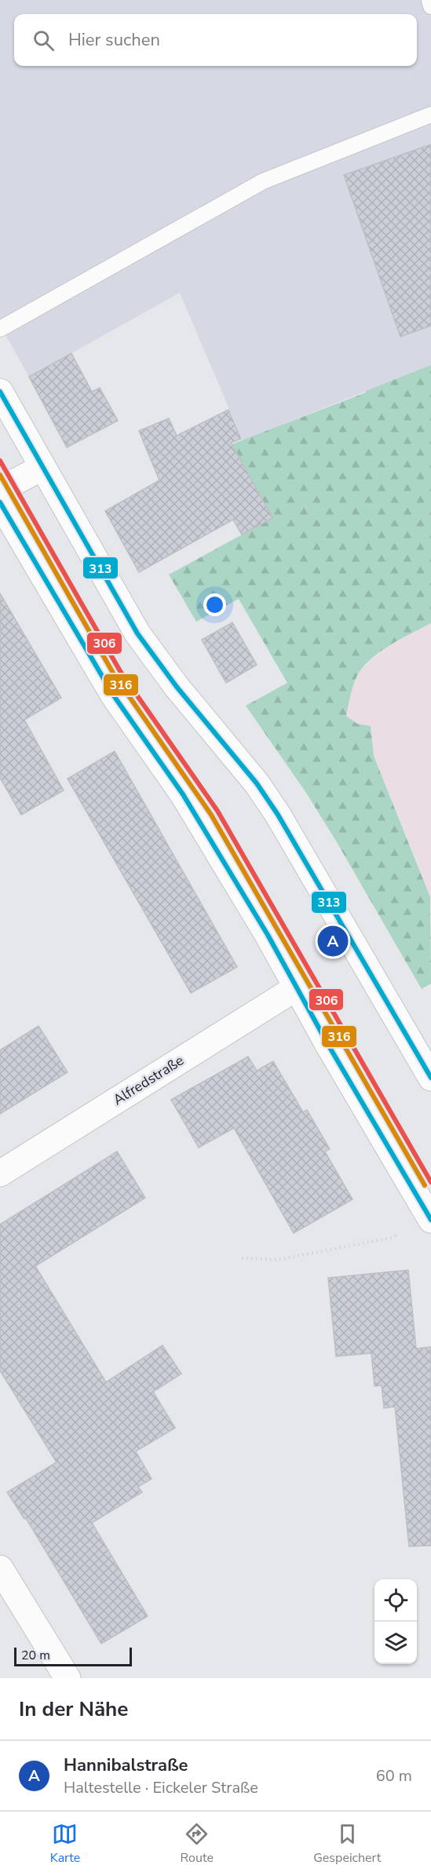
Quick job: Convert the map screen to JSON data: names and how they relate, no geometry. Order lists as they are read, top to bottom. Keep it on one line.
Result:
{"streets":{"street":["Alfredstraße"]},"lines":["transit line 313","transit line 306","transit line 316"],"scale_bar":"20 m","page":{"search":"Hier suchen","pins":"A","scale":"20 m","heading":"In der Nähe","list":[{"mark":"A","name":"Hannibalstraße","note":"Haltestelle · Eickeler Straße","value":"60 m"}],"nav":["Karte","Route","Gespeichert"]}}
